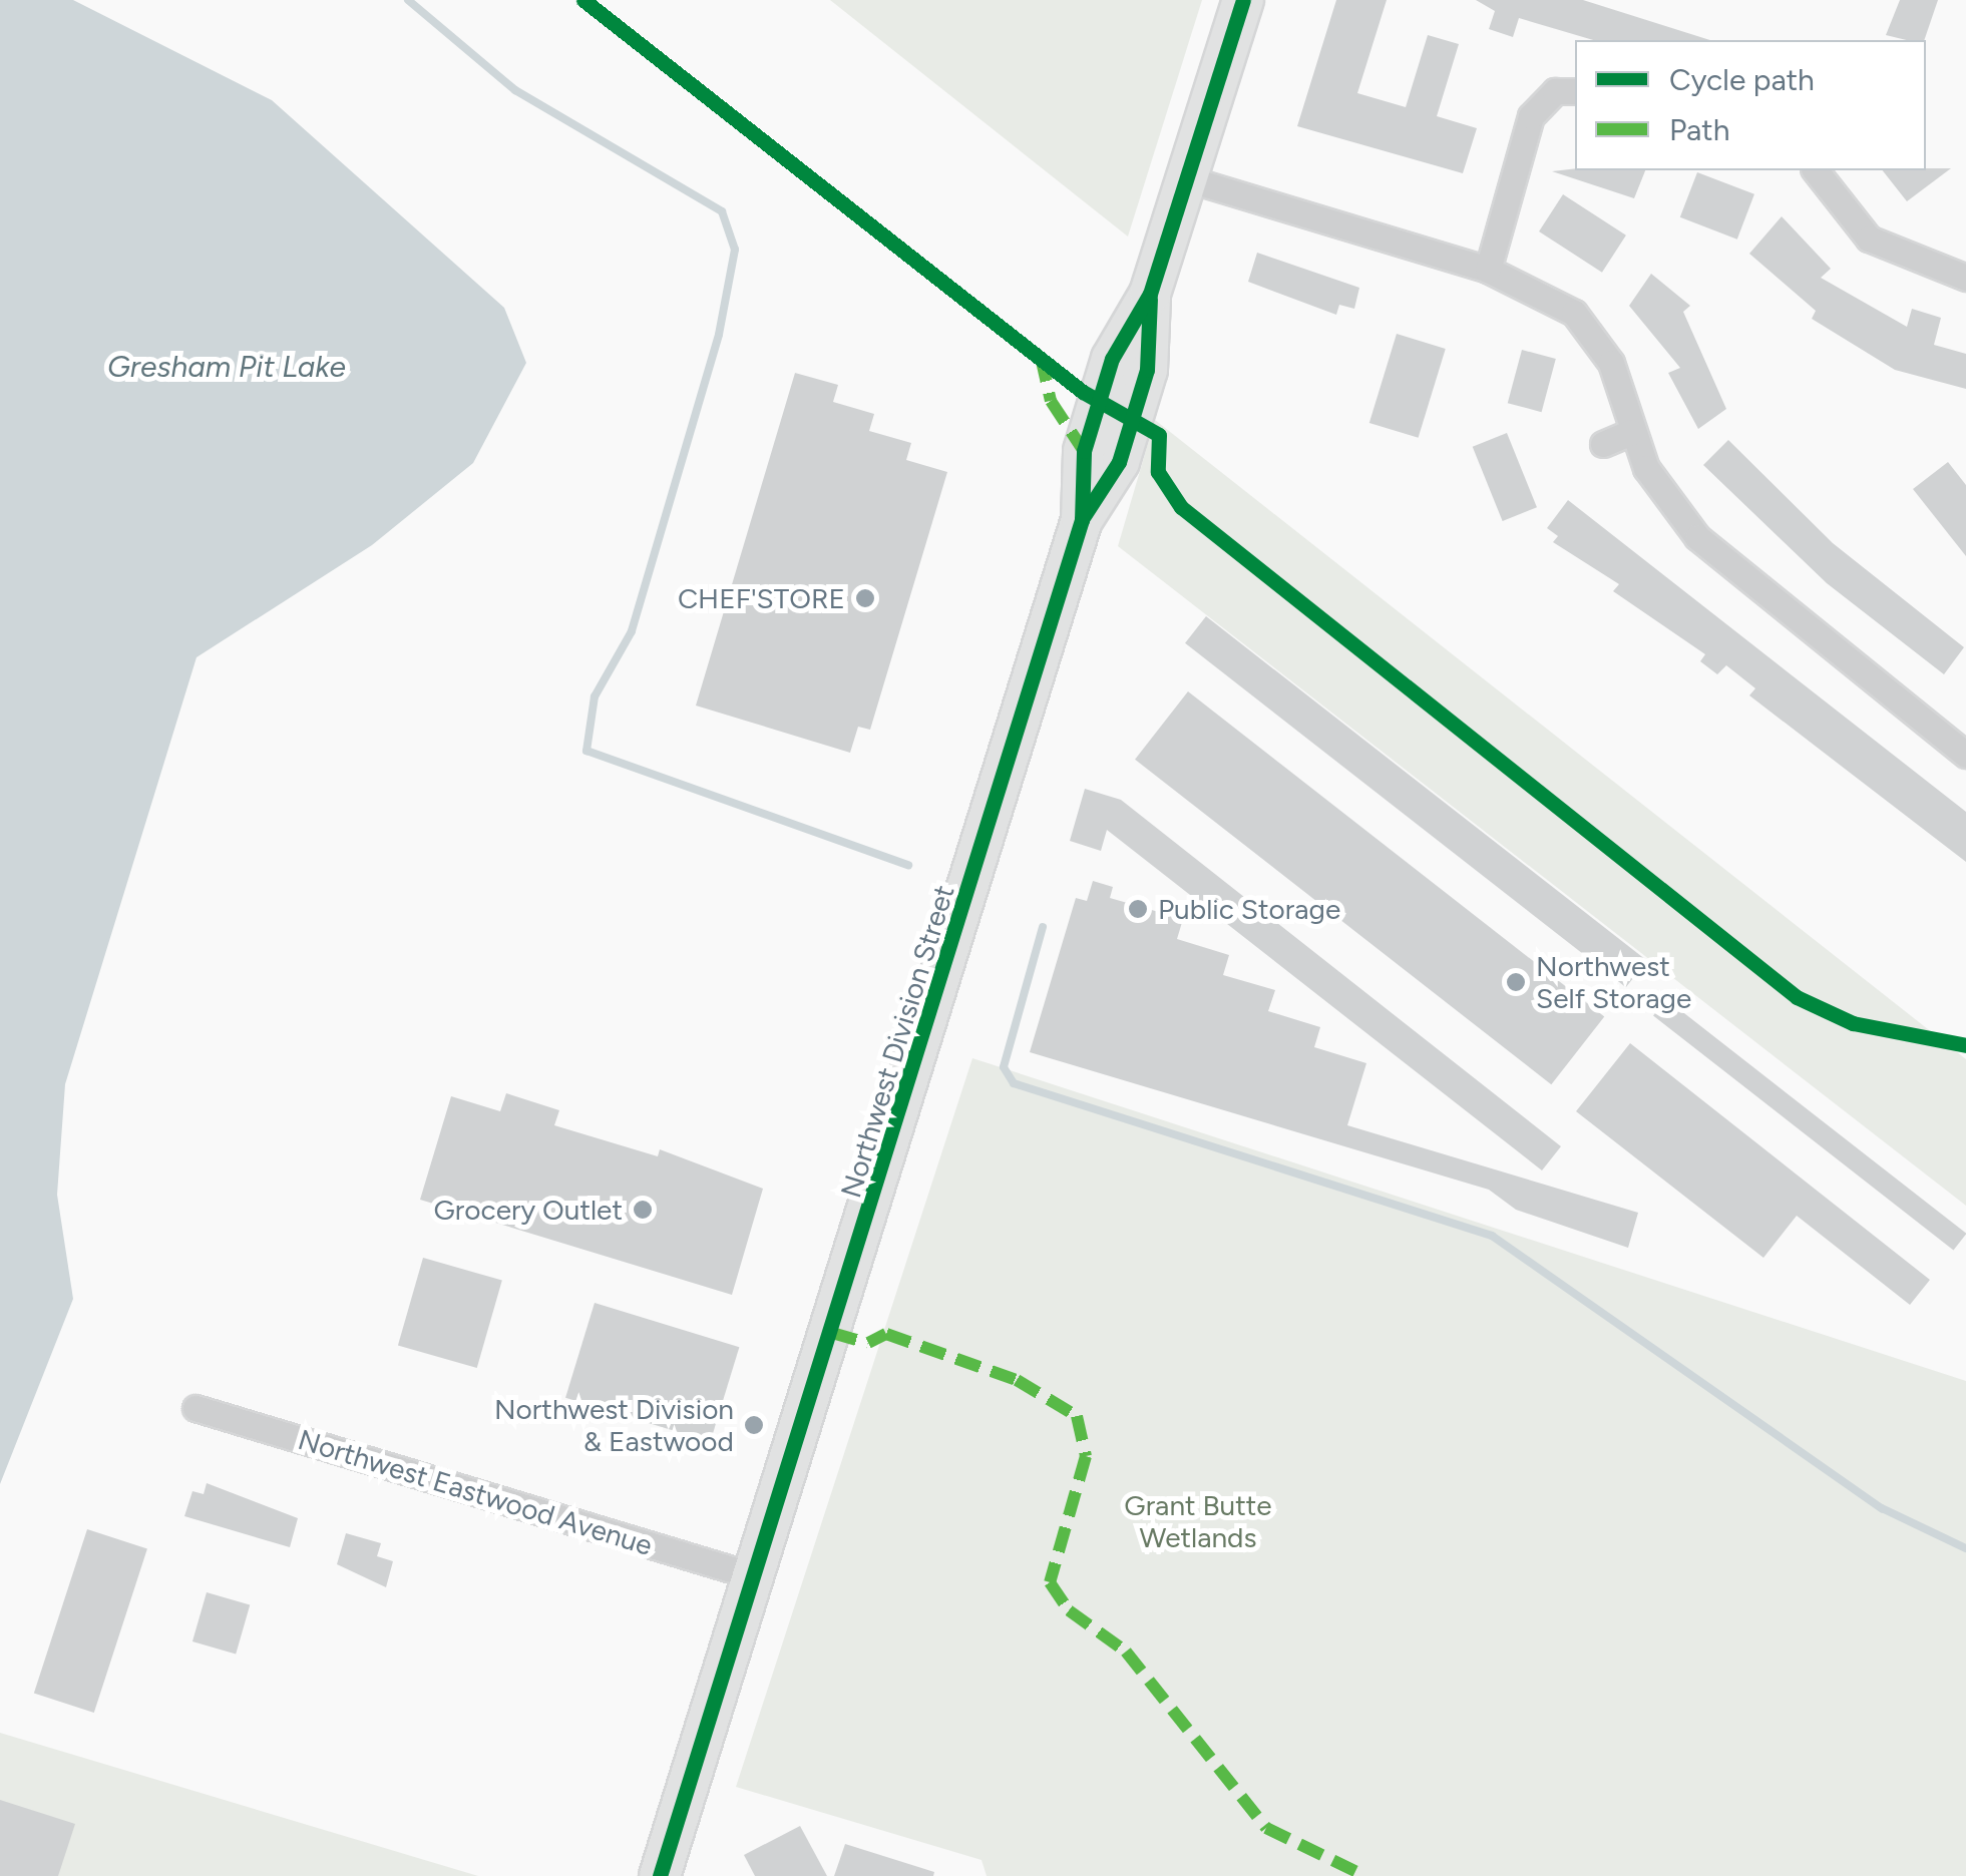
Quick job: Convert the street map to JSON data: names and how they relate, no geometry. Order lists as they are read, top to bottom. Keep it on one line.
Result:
{"streets":{"main road":["Northwest Division Street"],"street":["Northwest Eastwood Avenue"]},"crossings":[["Northwest Division Street","Northwest Eastwood Avenue"]],"water":["Gresham Pit Lake"],"parks":["Grant Butte Wetlands"],"places":["CHEF'STORE","Public Storage","Northwest Self Storage","Grocery Outlet","Northwest Division & Eastwood"],"legend":["Cycle path","Path"]}
